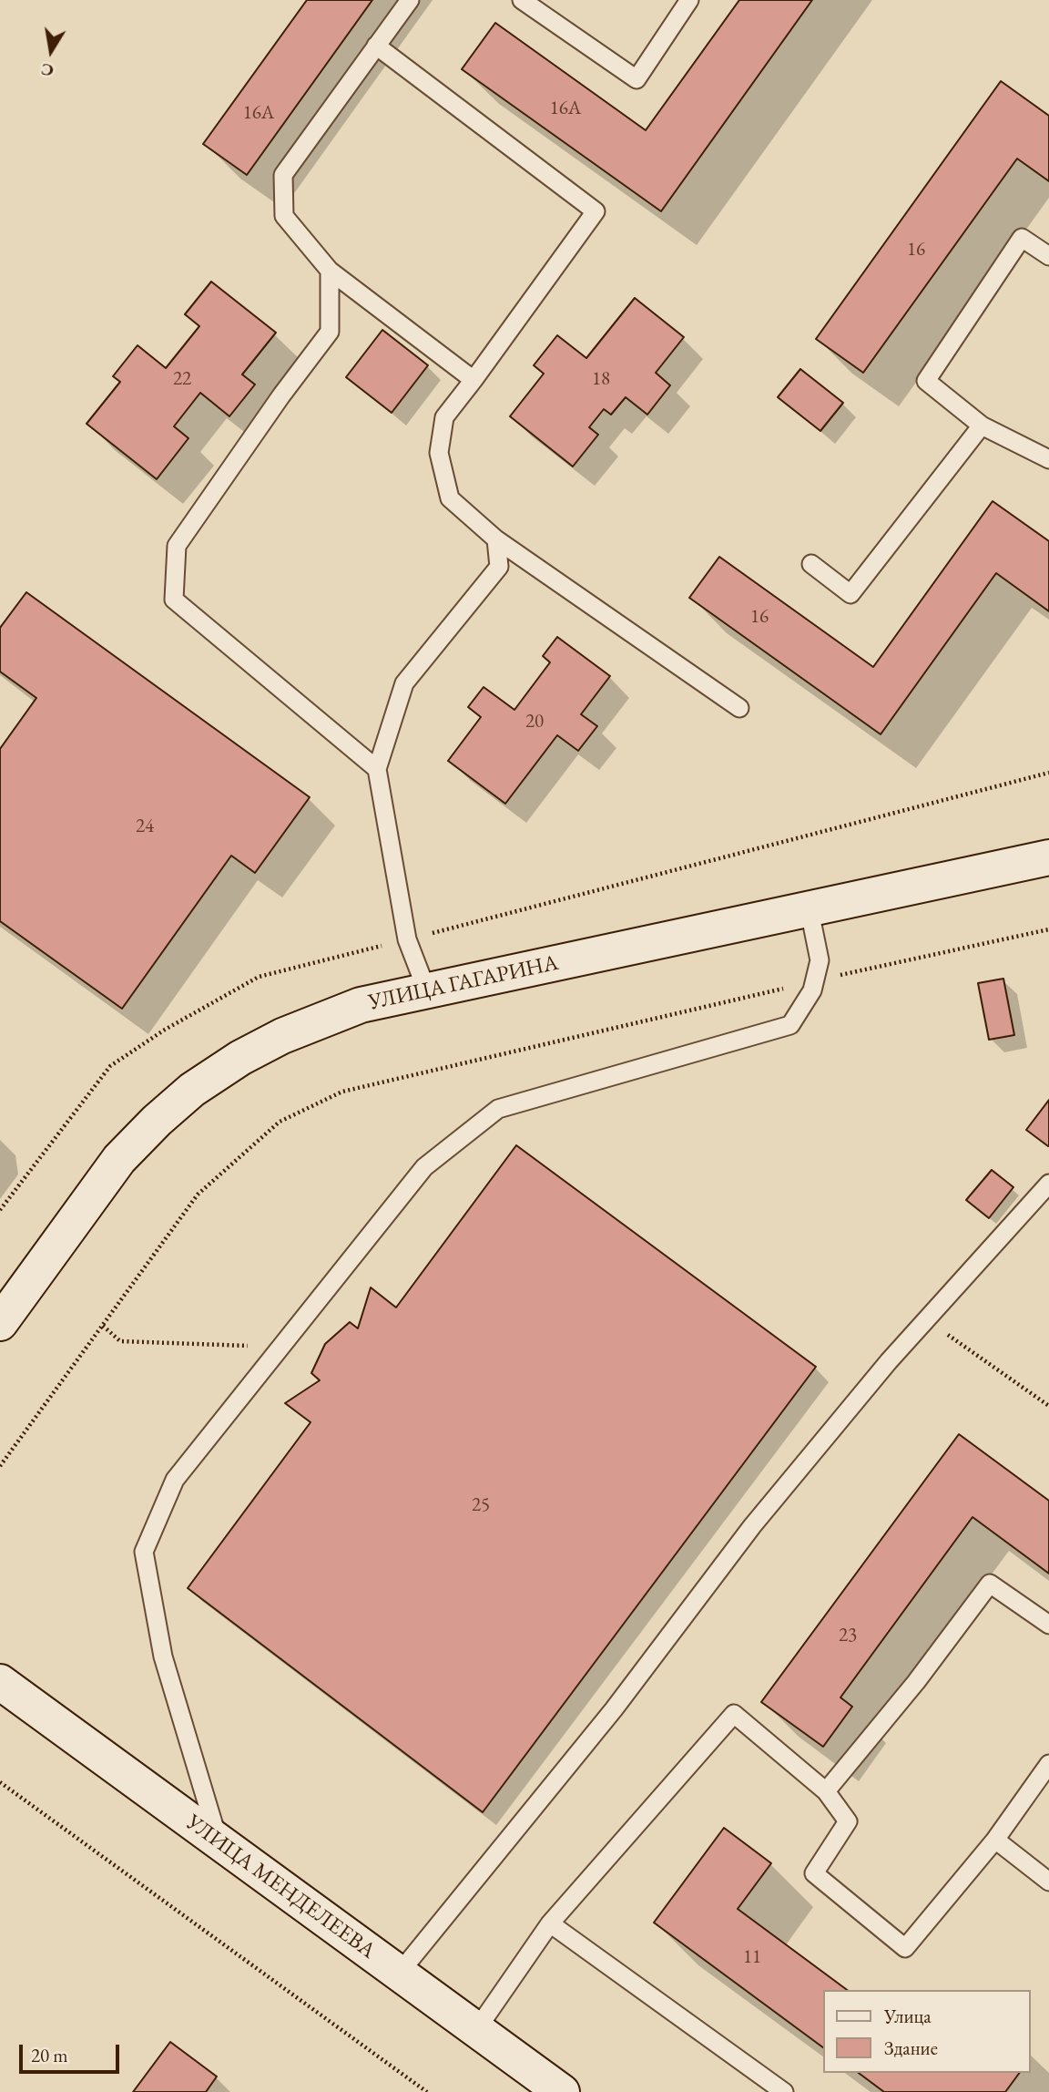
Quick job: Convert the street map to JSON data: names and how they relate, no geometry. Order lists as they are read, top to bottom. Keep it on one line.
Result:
{"streets":{"main road":["УЛИЦА ГАГАРИНА","УЛИЦА МЕНДЕЛЕЕВА"]},"house_numbers":["16А","16А","16","22","18","16","20","24","25","23","11"],"legend":["Улица","Здание"],"scale_bar":"20 m","north":"bottom"}
